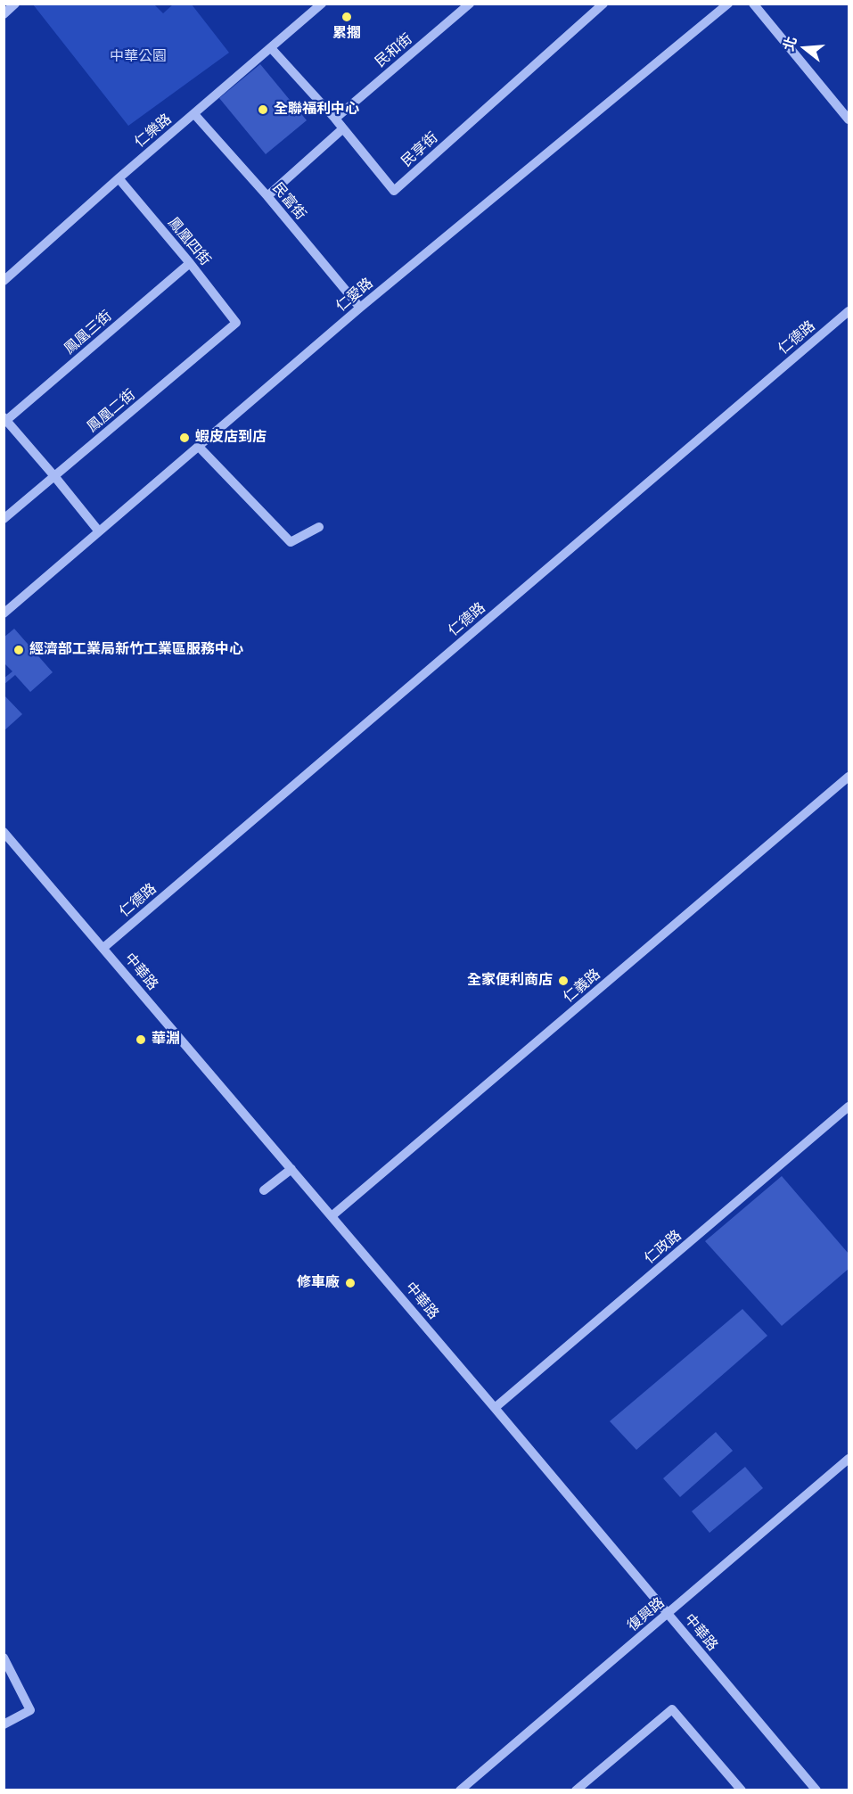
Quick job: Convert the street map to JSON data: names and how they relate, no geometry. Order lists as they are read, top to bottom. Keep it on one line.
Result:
{"streets":{"street":["民和街","仁樂路","民享街","民富街","鳳凰四街","仁愛路","鳳凰三街","仁德路","鳳凰二街","中華路","仁義路","仁政路","復興路"]},"crossings":[["民和街","民享街"],["仁樂路","民享街"],["仁樂路","民富街"],["仁樂路","鳳凰四街"],["民富街","仁愛路"],["鳳凰四街","鳳凰三街"],["鳳凰四街","鳳凰二街"],["仁德路","中華路"],["中華路","仁義路"],["中華路","仁政路"],["中華路","復興路"]],"parks":["中華公園"],"places":["累擱","全聯福利中心","蝦皮店到店","經濟部工業局新竹工業區服務中心","全家便利商店","華淵","修車廠"],"north":"left"}
